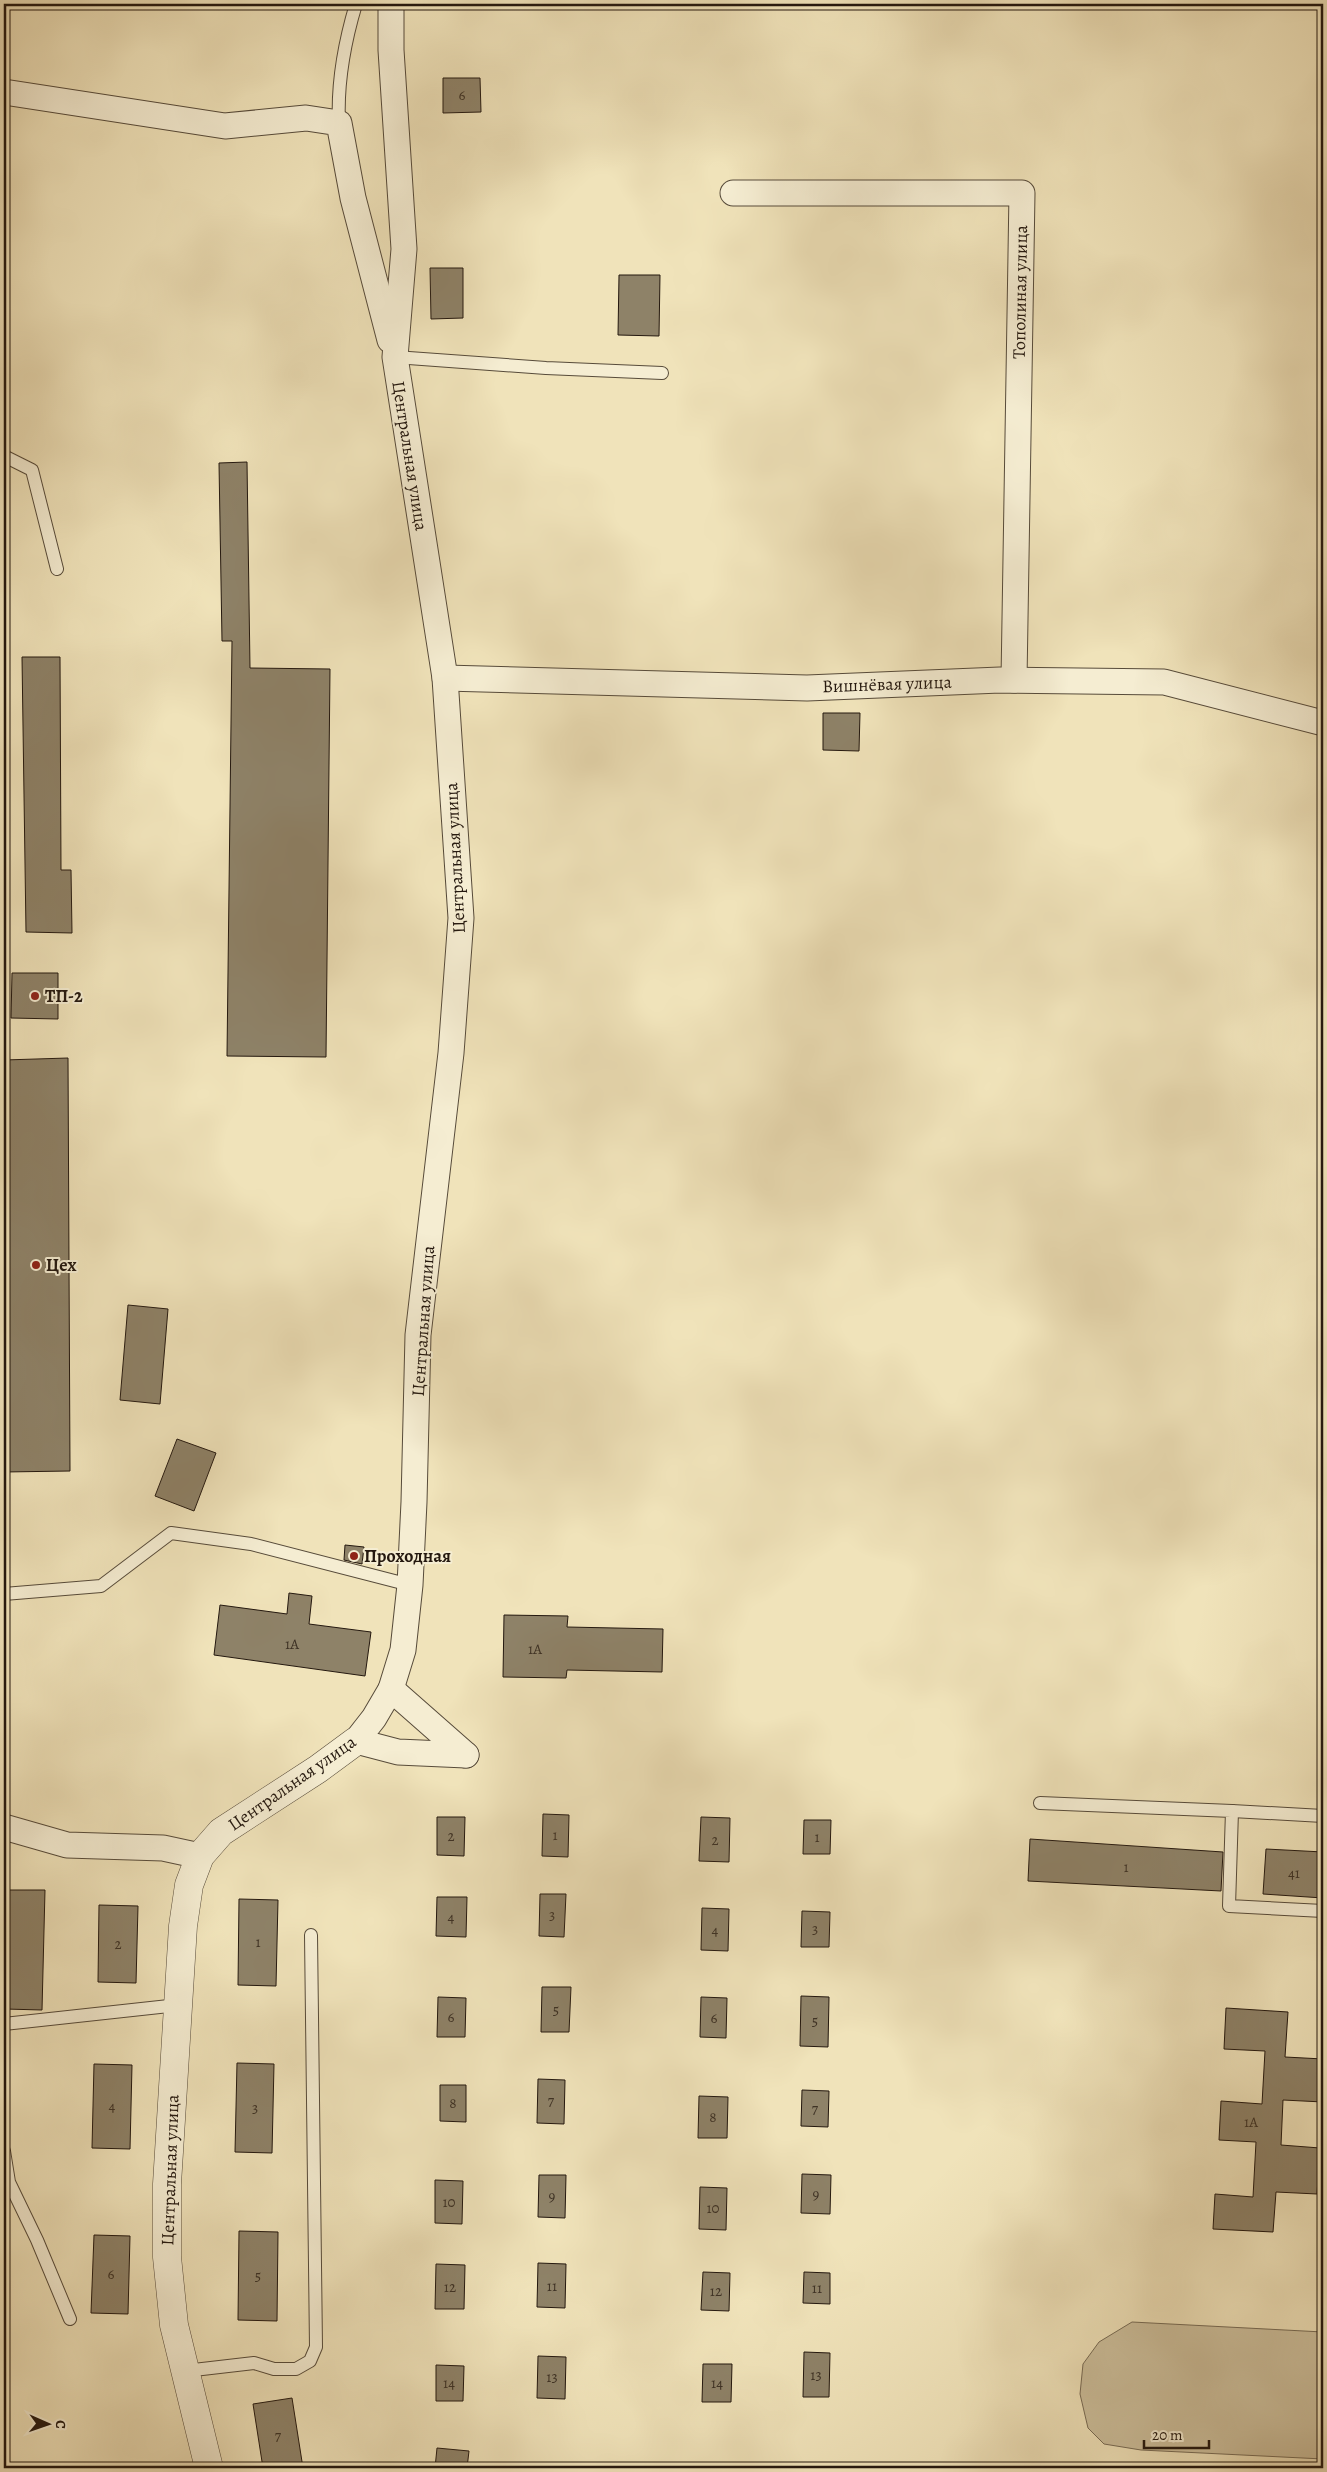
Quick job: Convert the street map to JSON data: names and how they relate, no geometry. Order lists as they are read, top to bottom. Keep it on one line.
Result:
{"streets":{"street":["Тополиная улица","Центральная улица","Вишнёвая улица"]},"crossings":[["Тополиная улица","Вишнёвая улица"],["Центральная улица","Вишнёвая улица"]],"places":["ТП-2","Цех","Проходная"],"house_numbers":["6","1А","1А","1","2","1","2","1","41","3","4","3","4","1","2","5","6","6","5","7","8","4","3","7","8","1А","9","9","10","10","6","5","11","12","11","12","13","13","14","14","7"],"scale_bar":"20 m","north":"right"}
